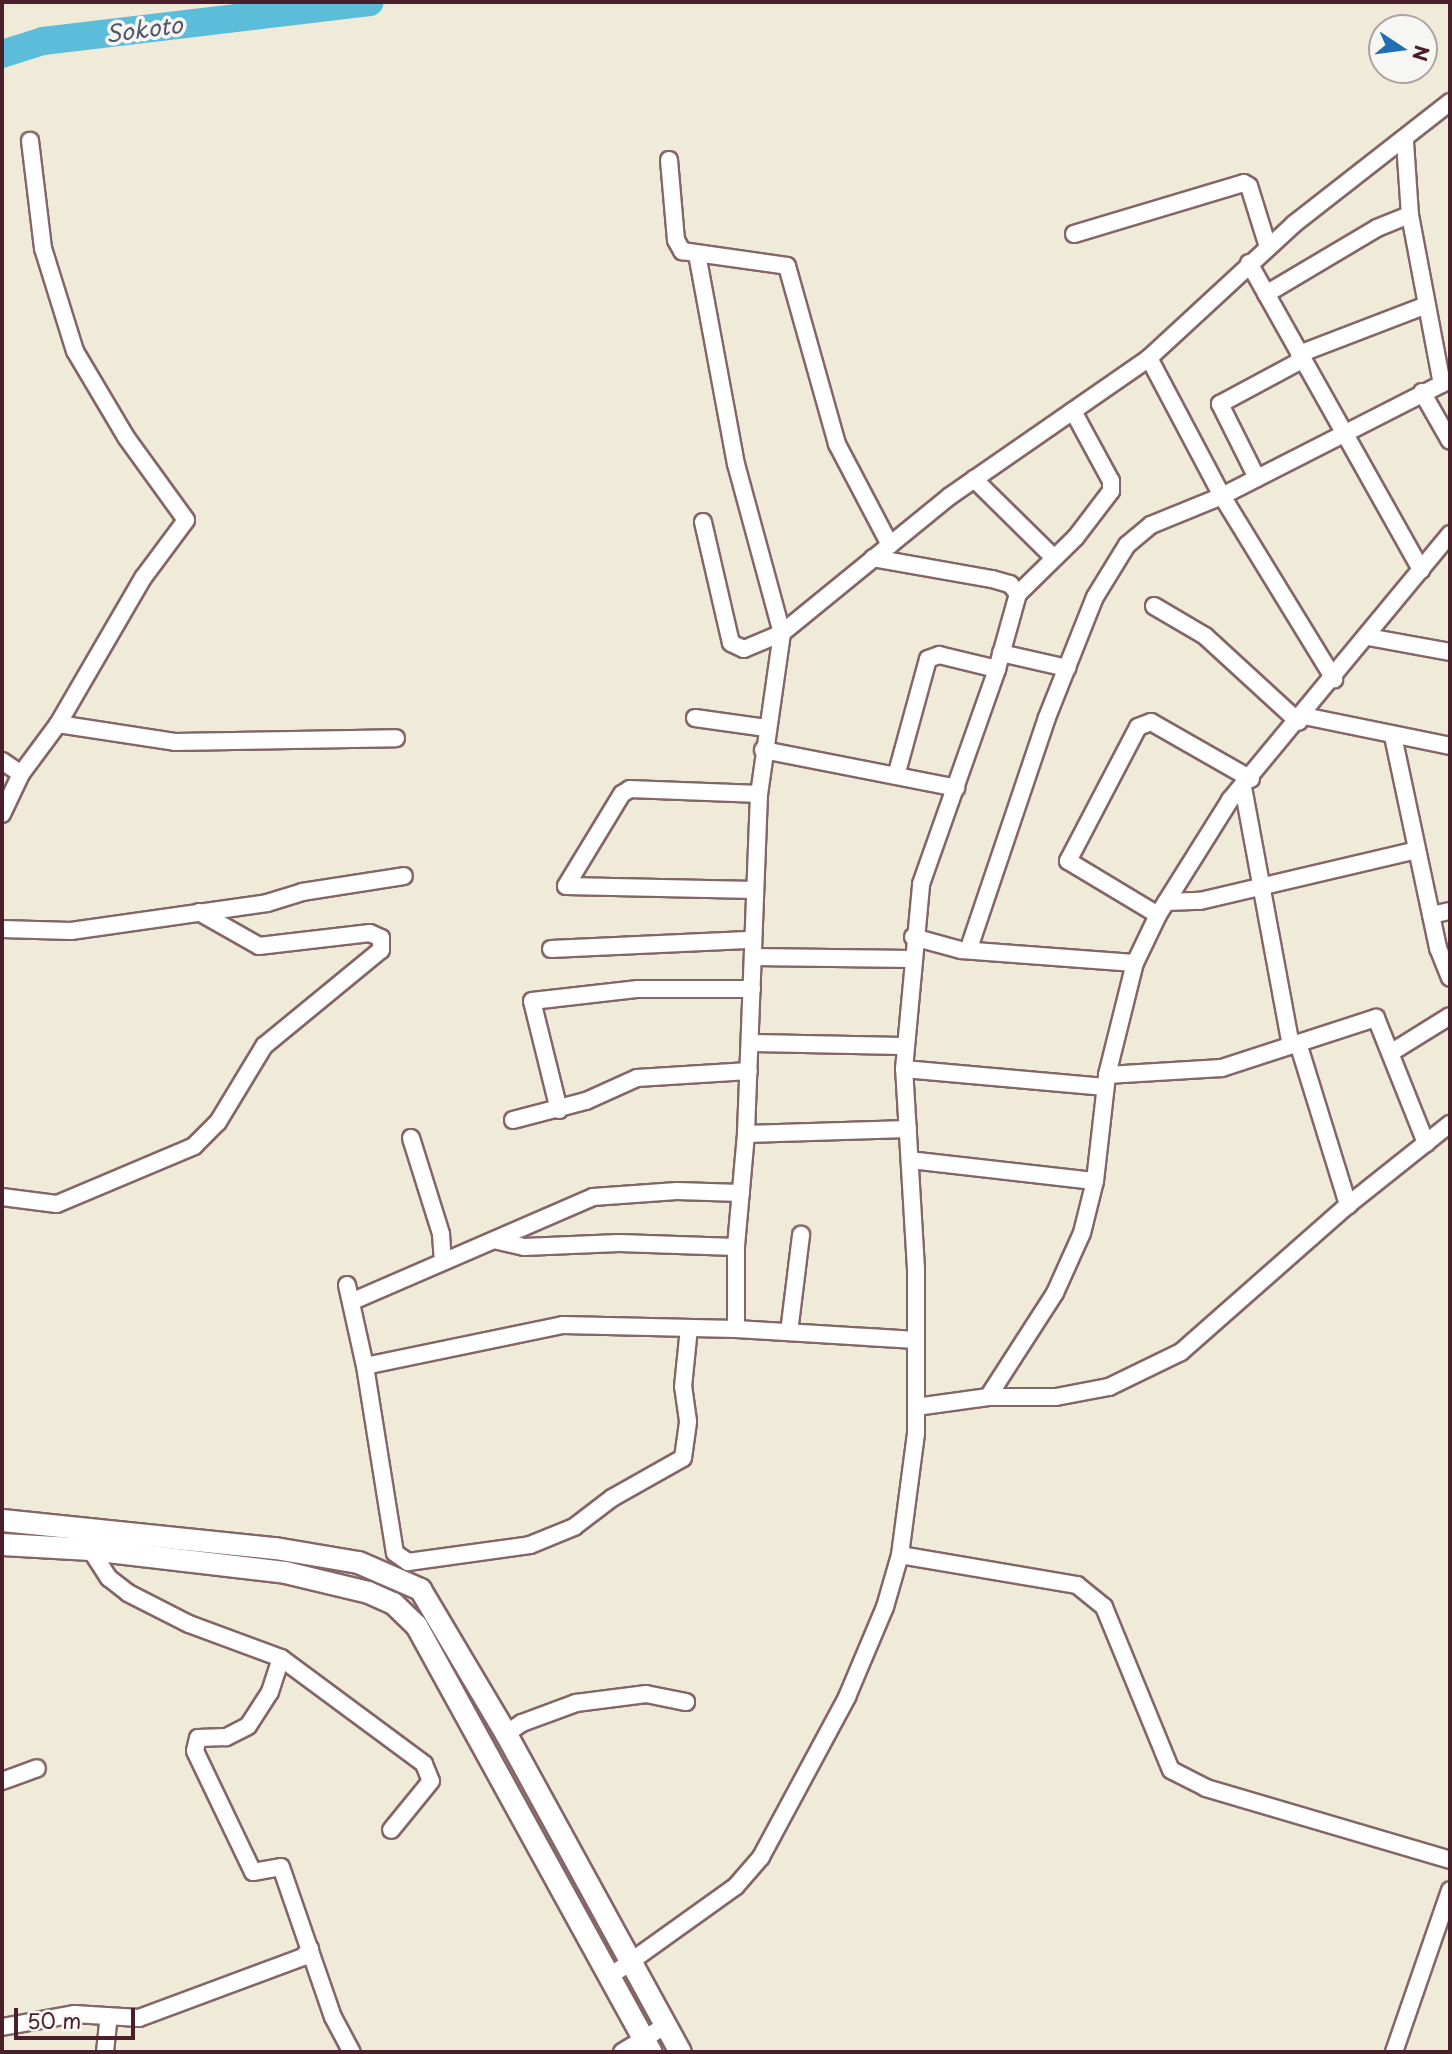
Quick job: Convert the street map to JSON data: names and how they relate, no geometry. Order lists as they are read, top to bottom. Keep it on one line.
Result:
{"water":["Sokoto"],"scale_bar":"50 m","north":"right"}
